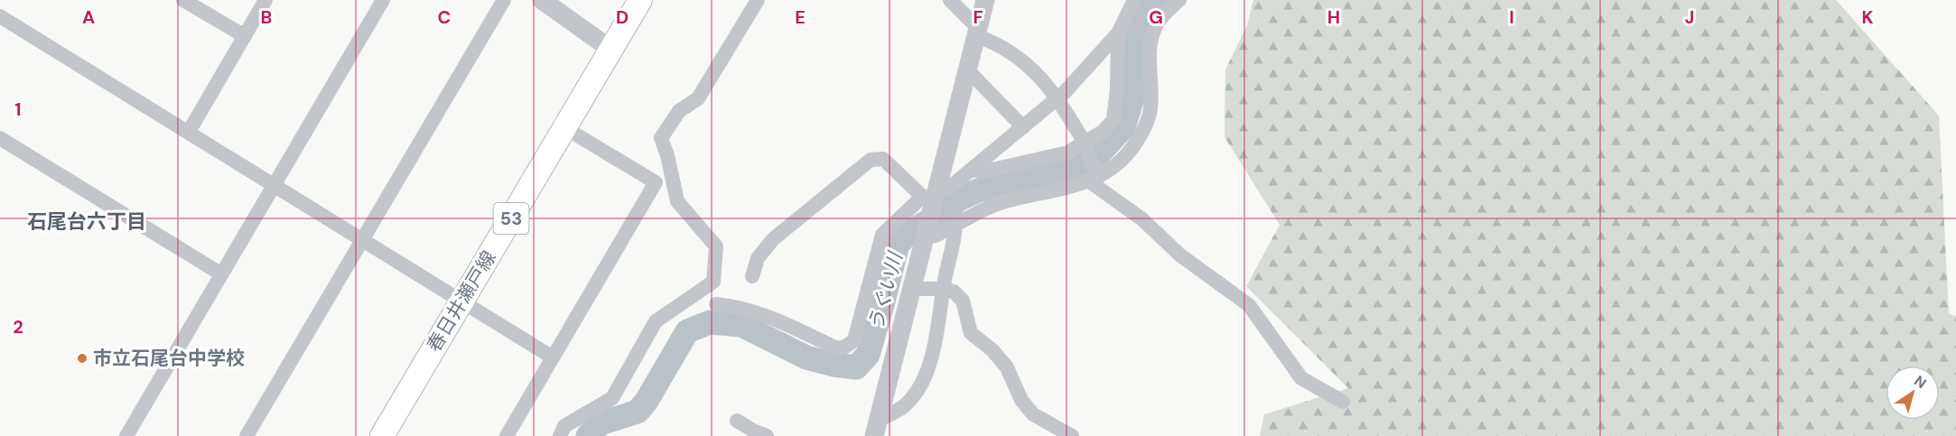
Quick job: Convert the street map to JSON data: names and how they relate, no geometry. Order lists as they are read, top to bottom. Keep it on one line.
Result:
{"streets":{"main road":["53","春日井瀬戸線"]},"districts":["石尾台六丁目"],"water":["うぐい川"],"places":["市立石尾台中学校"],"north":"top right","grid":{"columns":["A","B","C","D","E","F","G","H","I","J","K"],"rows":["1","2"]}}
